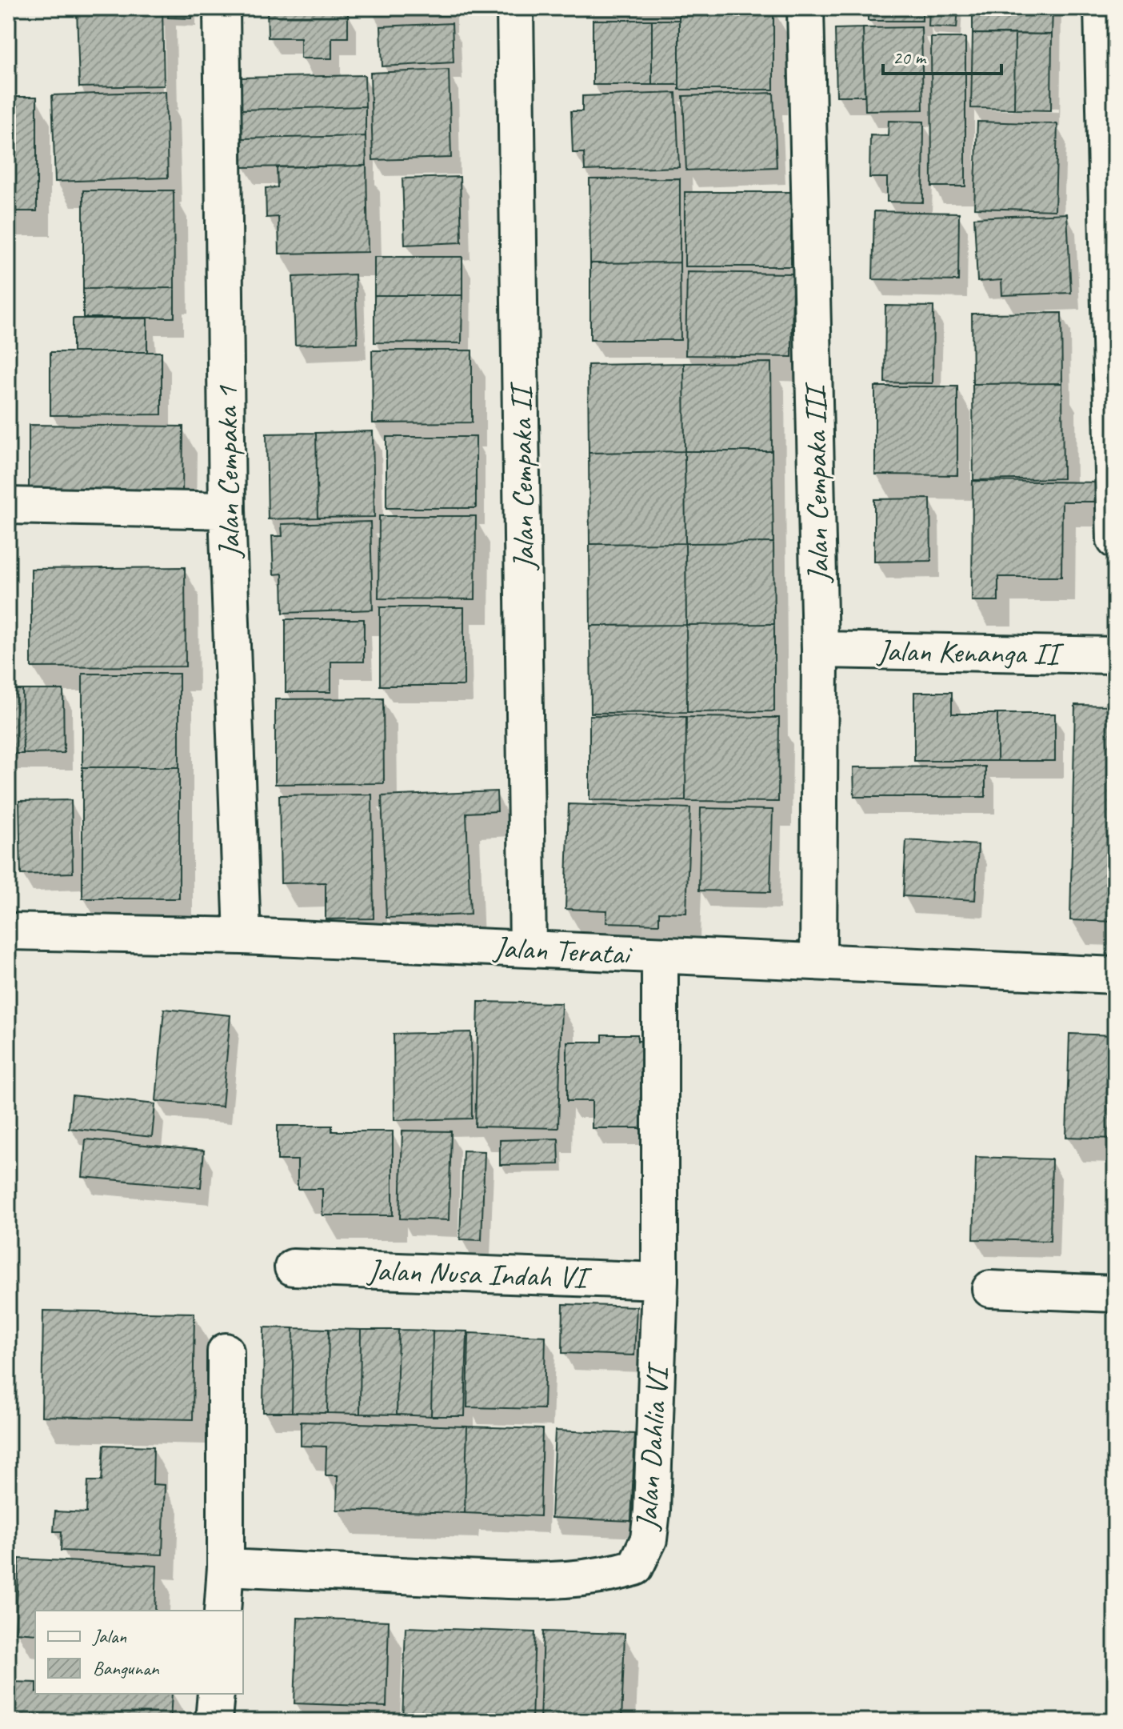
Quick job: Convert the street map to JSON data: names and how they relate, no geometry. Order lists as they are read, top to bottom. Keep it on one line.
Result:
{"streets":{"street":["Jalan Cempaka 1","Jalan Cempaka II","Jalan Cempaka III","Jalan Kenanga II","Jalan Teratai","Jalan Nusa Indah VI","Jalan Dahlia VI"]},"crossings":[["Jalan Cempaka 1","Jalan Teratai"],["Jalan Cempaka II","Jalan Teratai"],["Jalan Cempaka III","Jalan Kenanga II"],["Jalan Cempaka III","Jalan Teratai"],["Jalan Teratai","Jalan Dahlia VI"],["Jalan Nusa Indah VI","Jalan Dahlia VI"]],"legend":["Jalan","Bangunan"],"scale_bar":"20 m"}
